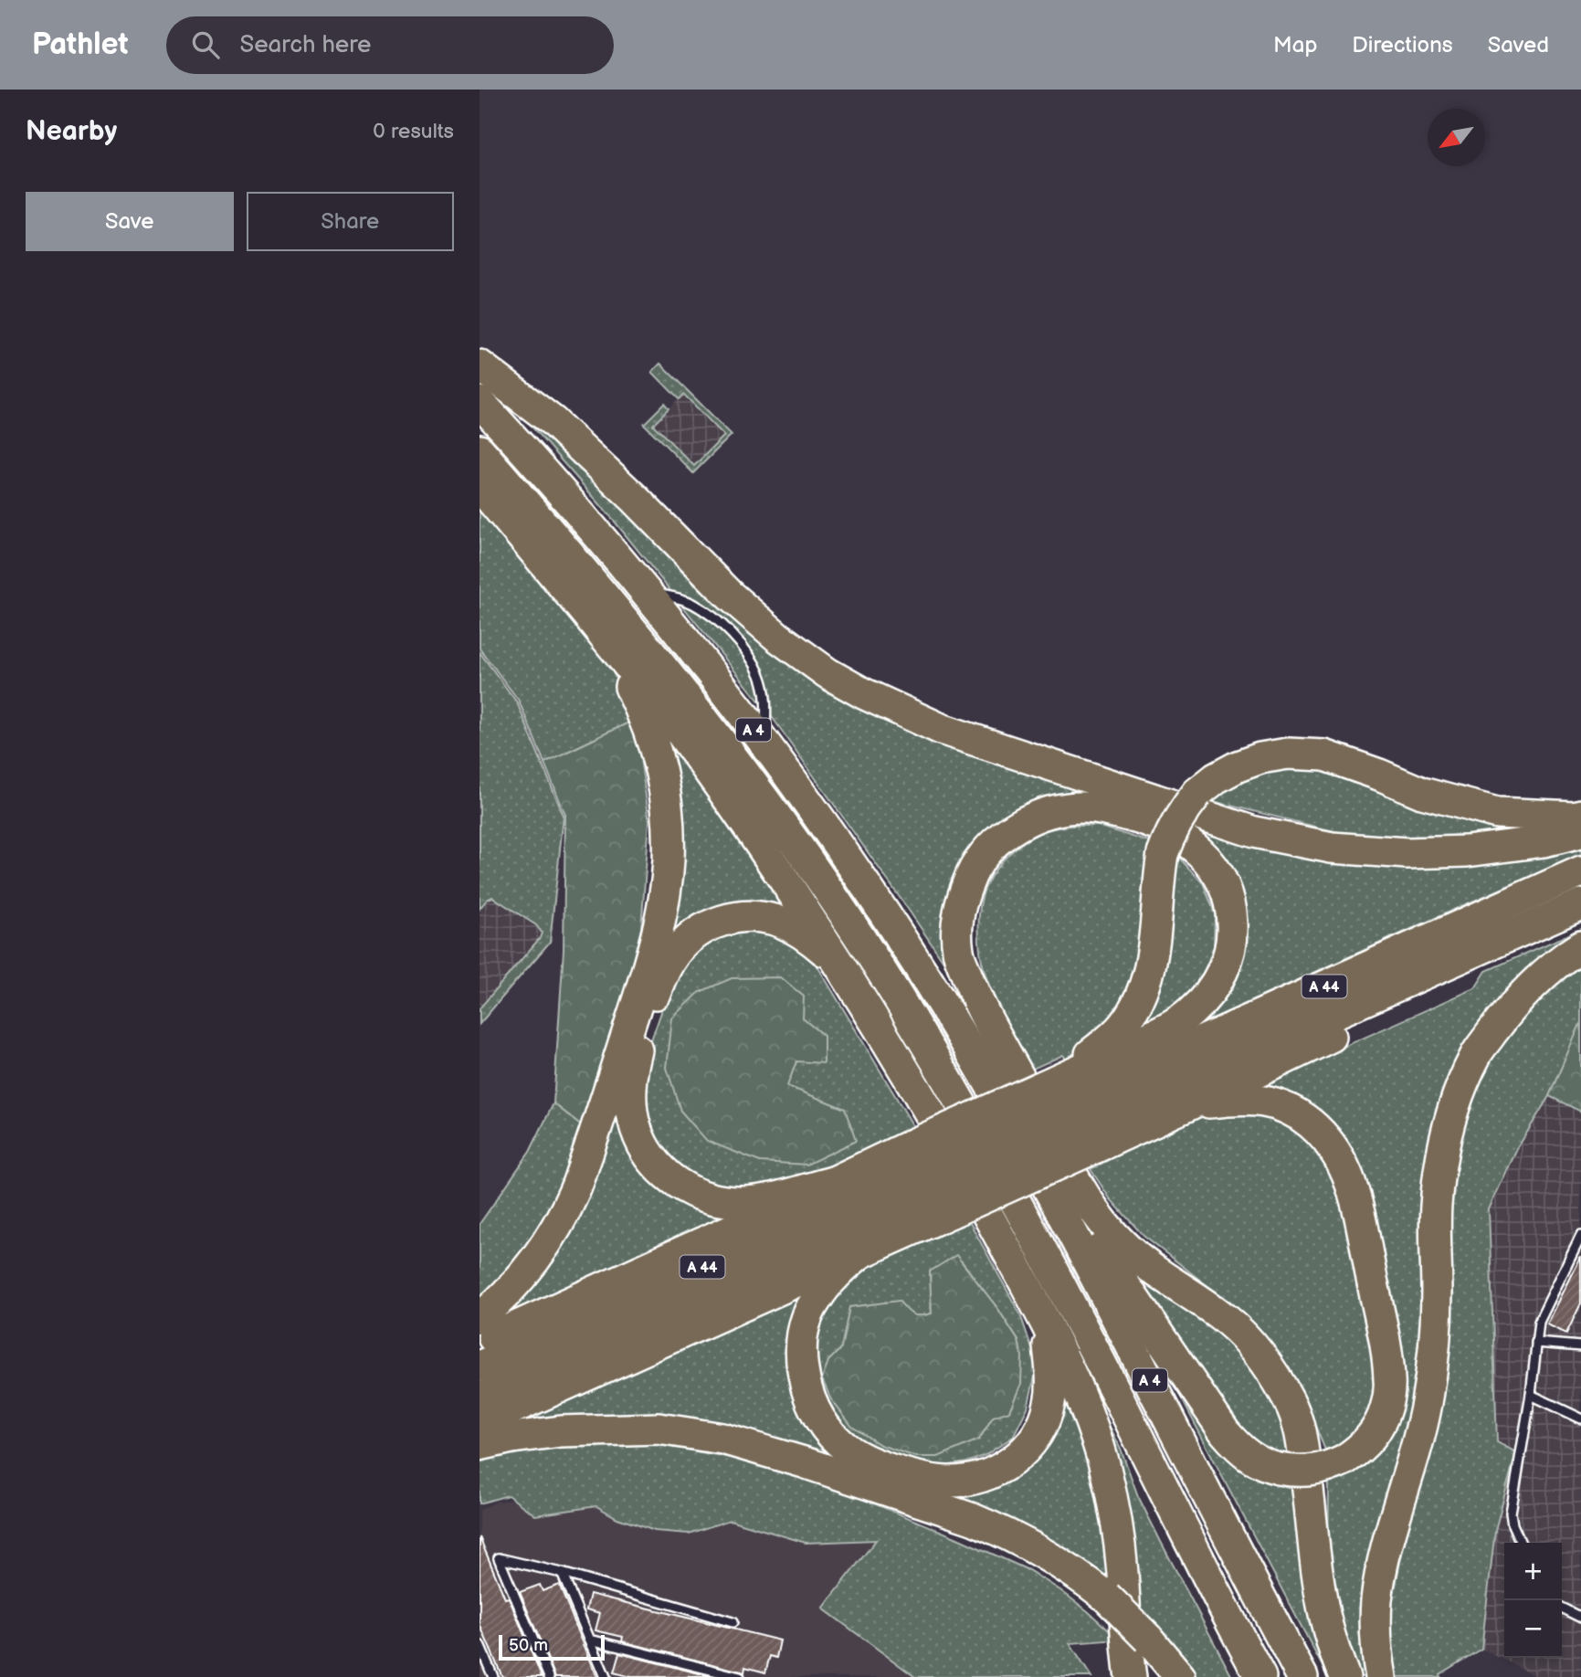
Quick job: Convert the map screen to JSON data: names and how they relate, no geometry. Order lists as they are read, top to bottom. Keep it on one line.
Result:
{"streets":{"highway":["A 4","A 44"]},"scale_bar":"50 m","north":"bottom left","page":{"header":"Pathlet","search":"Search here","nav":["Map","Directions","Saved"],"heading":["Nearby","0 results"],"buttons":["Save","Share"],"map_buttons":["+","−"],"scale":"50 m"}}
